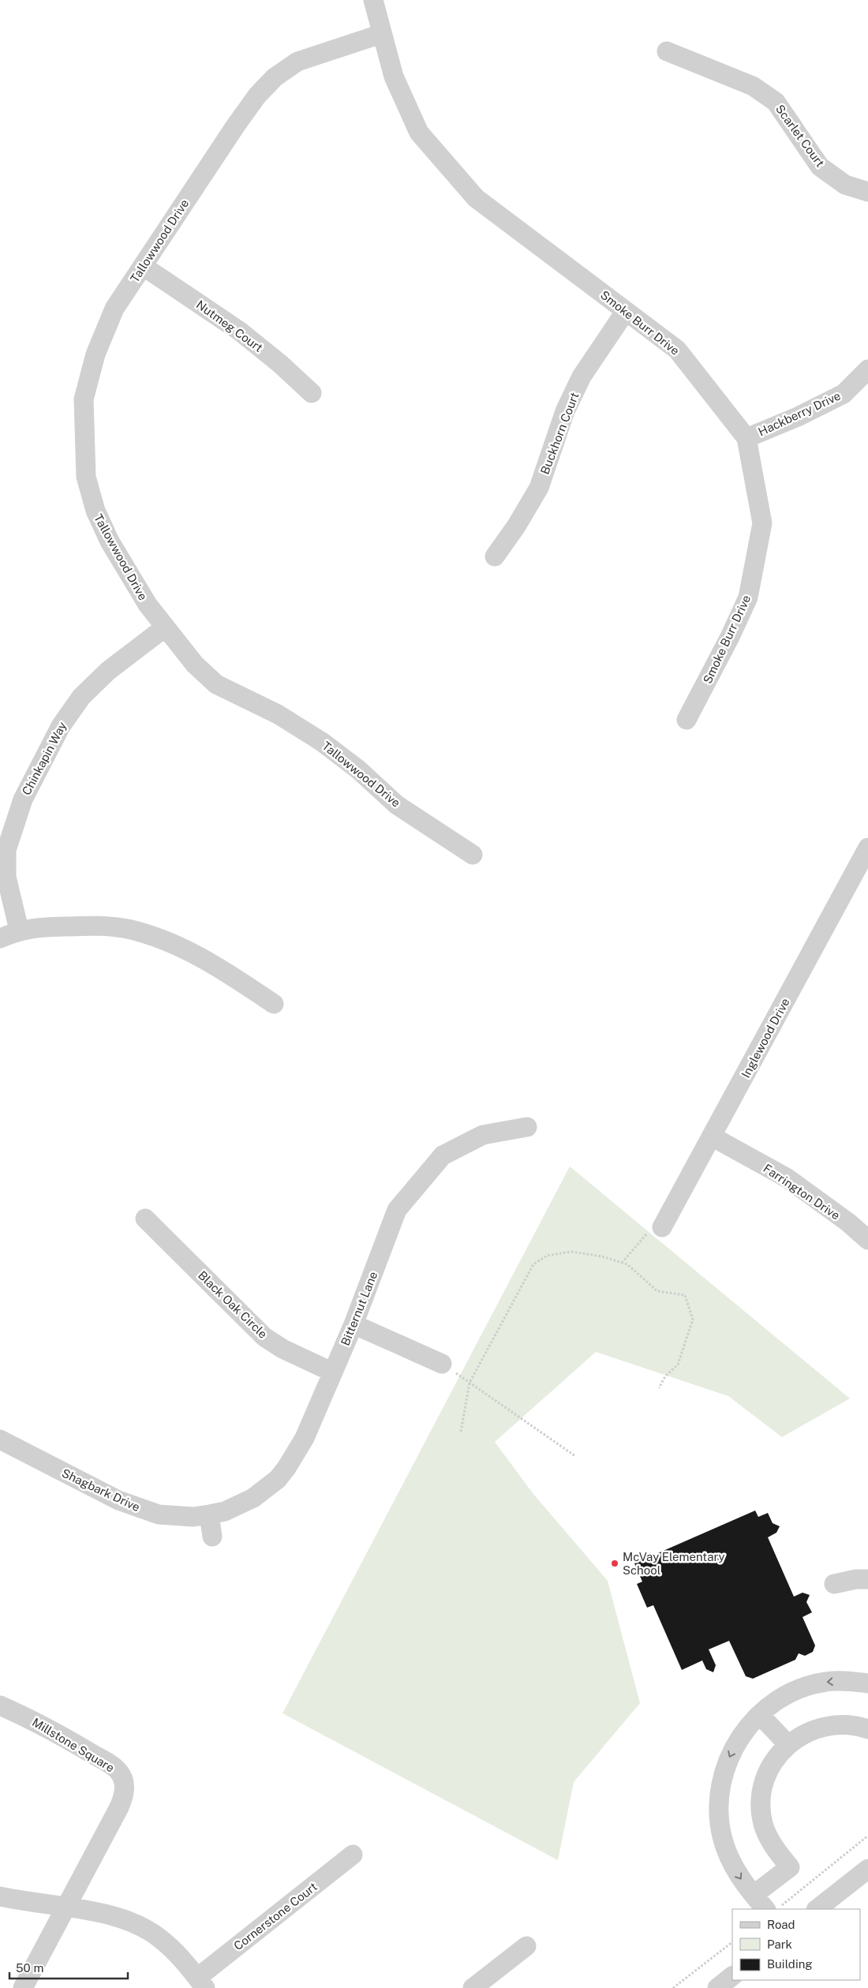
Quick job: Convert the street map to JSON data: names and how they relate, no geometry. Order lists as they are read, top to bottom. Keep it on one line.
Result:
{"streets":{"street":["Scarlet Court","Tallowwood Drive","Smoke Burr Drive","Nutmeg Court","Hackberry Drive","Buckhorn Court","Chinkapin Way","Inglewood Drive","Farrington Drive","Black Oak Circle","Bitternut Lane","Shagbark Drive","Millstone Square","Cornerstone Court"]},"crossings":[["Tallowwood Drive","Smoke Burr Drive"],["Tallowwood Drive","Nutmeg Court"],["Tallowwood Drive","Chinkapin Way"],["Smoke Burr Drive","Hackberry Drive"],["Smoke Burr Drive","Buckhorn Court"],["Inglewood Drive","Farrington Drive"],["Black Oak Circle","Bitternut Lane"],["Bitternut Lane","Shagbark Drive"]],"places":["McVay Elementary School"],"legend":["Road","Park","Building"],"scale_bar":"50 m"}
